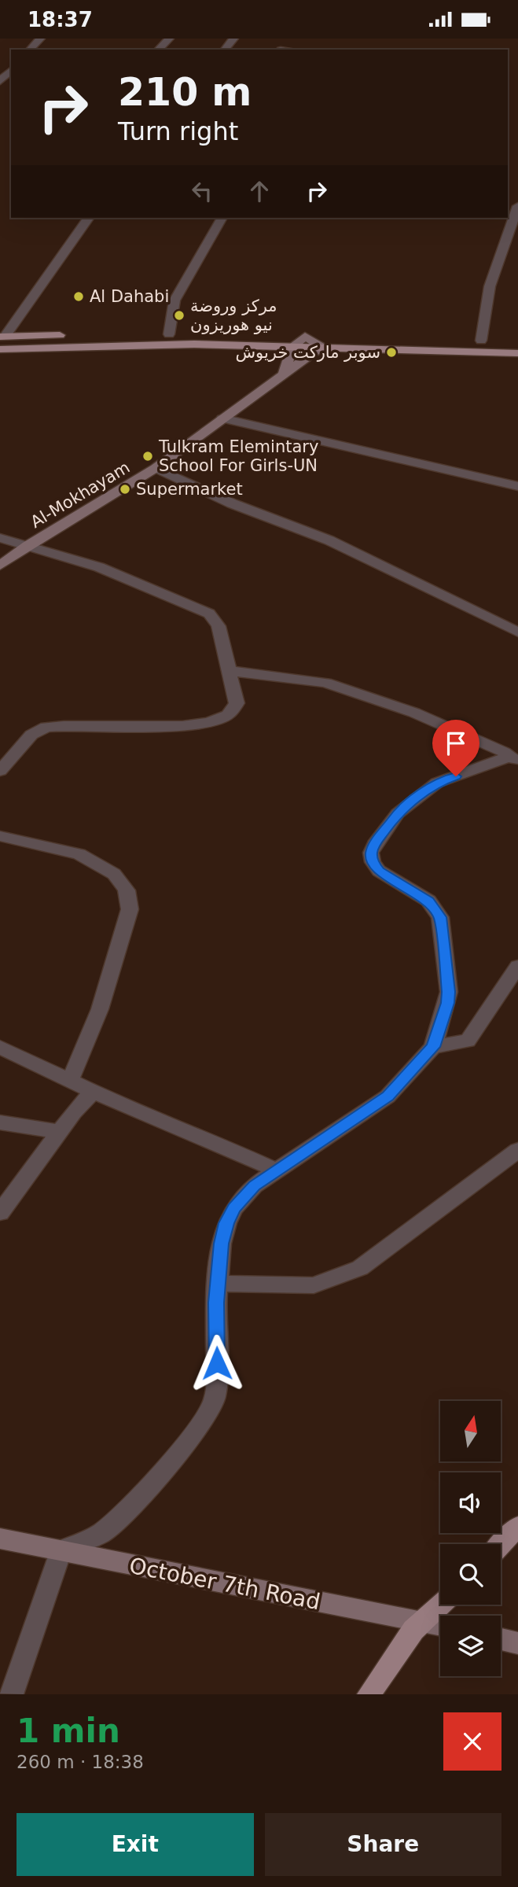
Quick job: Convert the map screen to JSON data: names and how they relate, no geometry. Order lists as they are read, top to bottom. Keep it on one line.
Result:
{"streets":{"street":["Al-Mokhayam","October 7th Road"]},"places":["Al Dahabi","مركز وروضة نيو هوريزون","سوبر ماركت خريوش","Tulkram Elemintary School For Girls-UN","Supermarket"],"north":"top","page":{"status":"18:37","turn":["210 m","Turn right"],"heading":["1 min","260 m · 18:38"],"buttons":["Exit","Share"]}}
